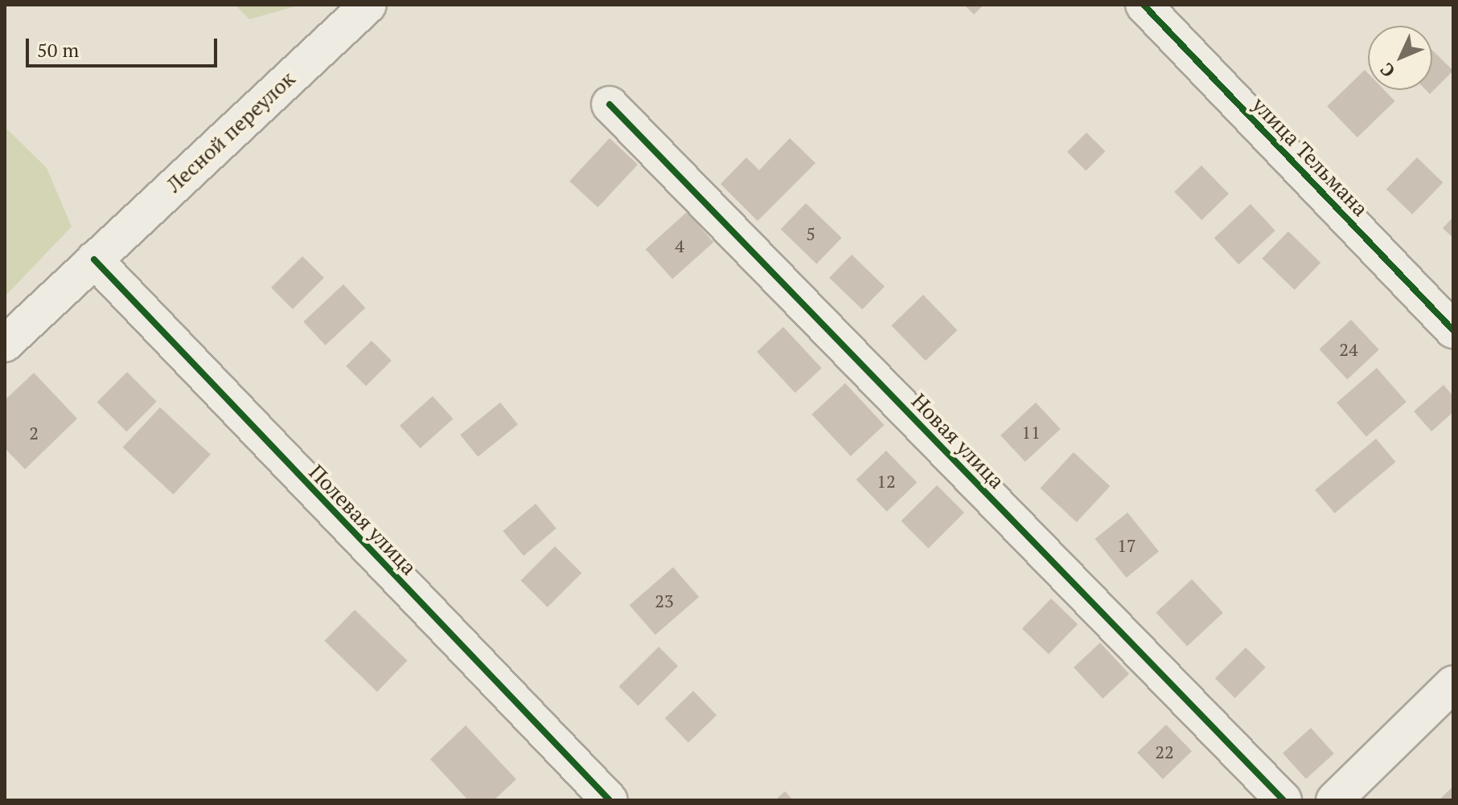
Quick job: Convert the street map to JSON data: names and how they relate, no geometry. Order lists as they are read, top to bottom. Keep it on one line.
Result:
{"streets":{"street":["Лесной переулок","улица Тельмана","Новая улица","Полевая улица"]},"crossings":[["Лесной переулок","Полевая улица"]],"house_numbers":["5","4","24","11","2","12","17","23","22"],"scale_bar":"50 m","north":"bottom left"}
